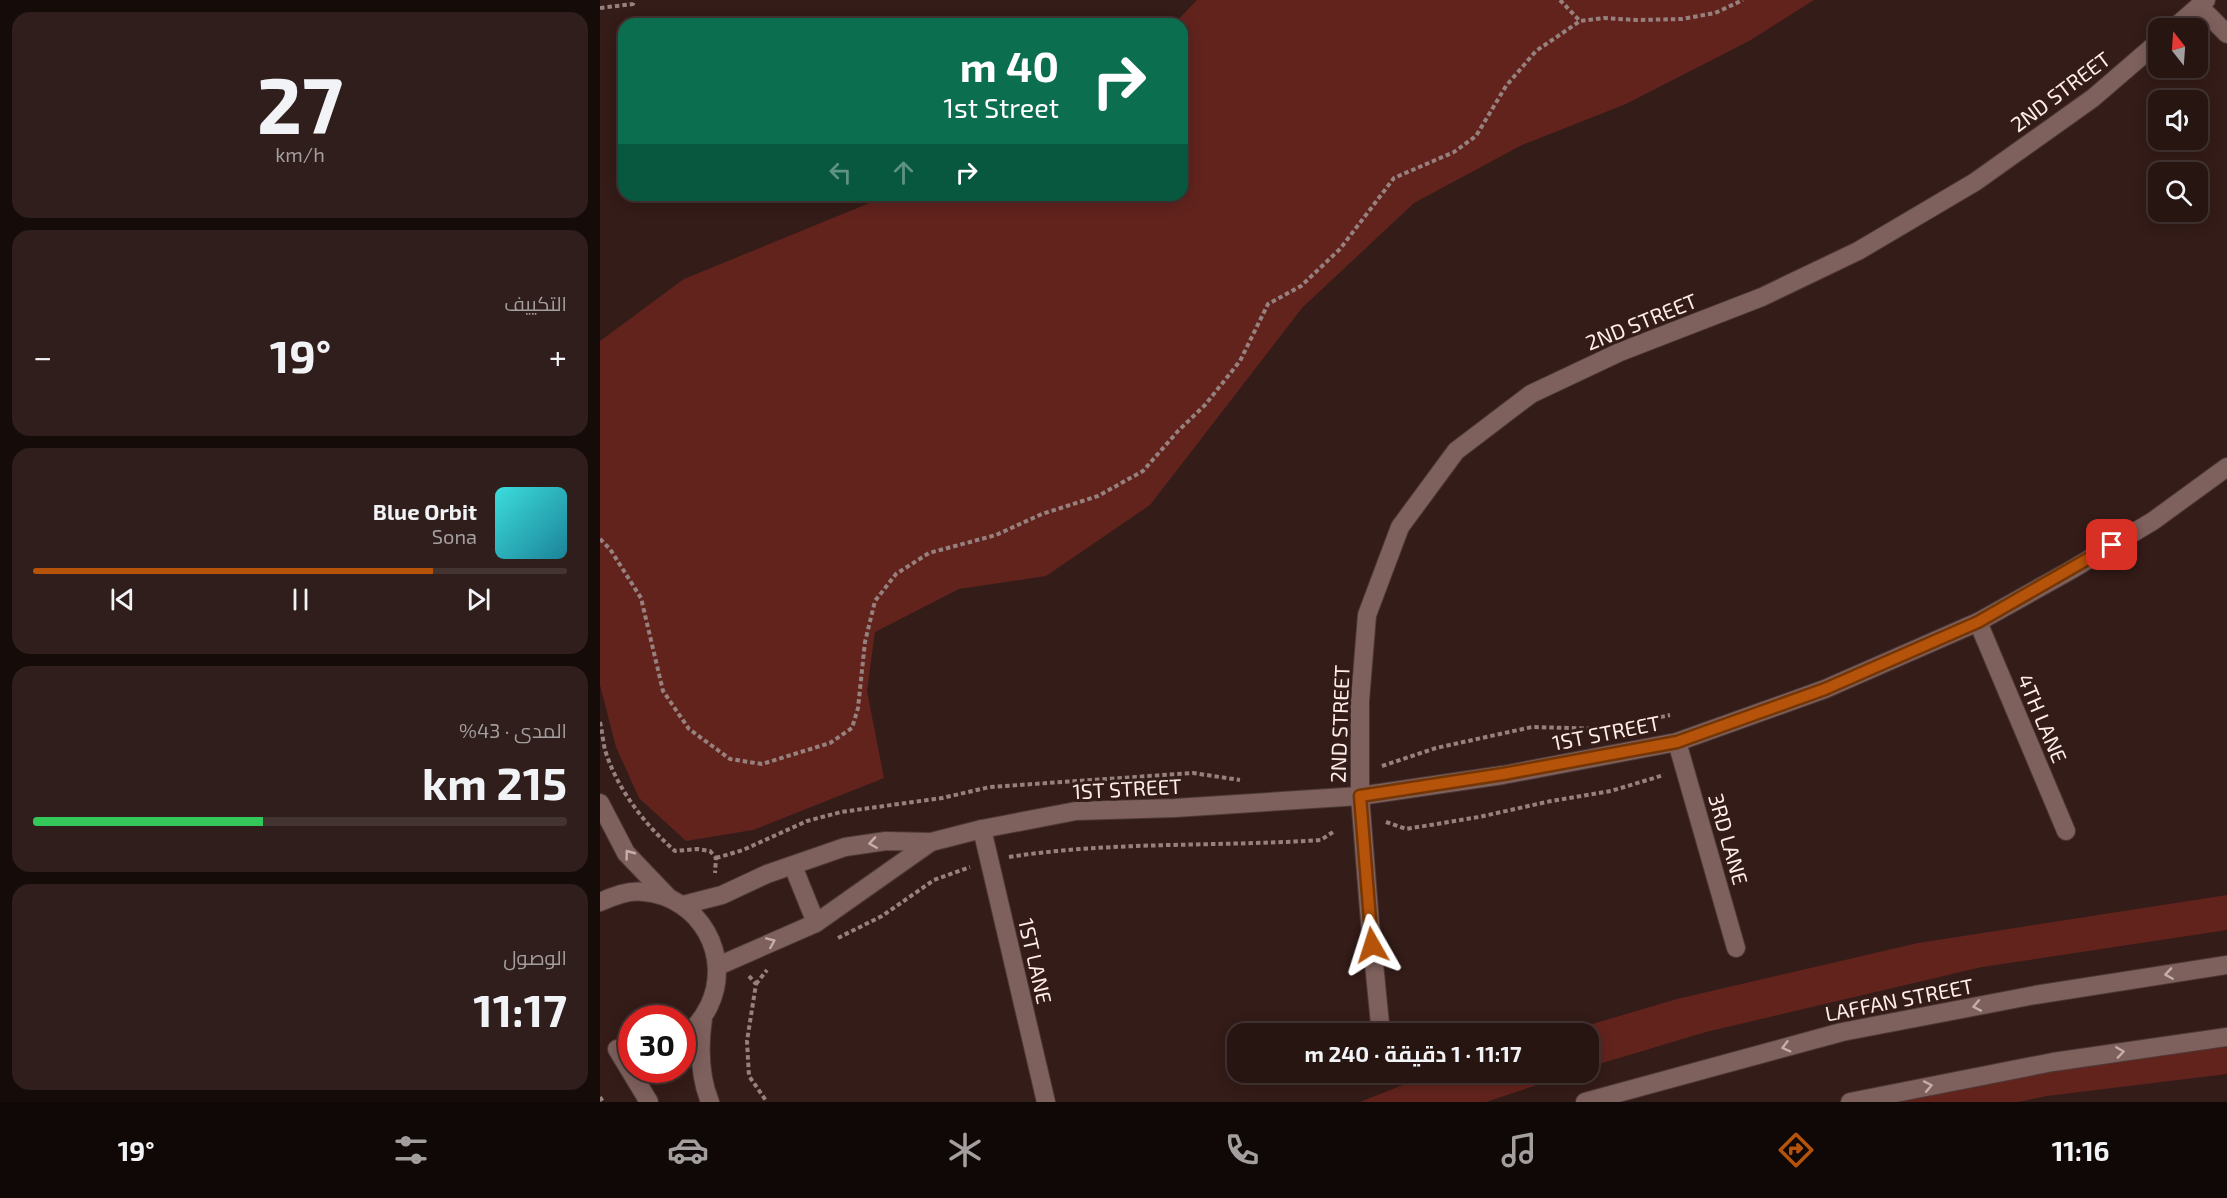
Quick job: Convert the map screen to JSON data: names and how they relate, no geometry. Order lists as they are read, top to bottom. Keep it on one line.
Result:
{"streets":{"street":["2ND STREET","4TH LANE","1ST STREET","3RD LANE","1ST LANE","LAFFAN STREET"]},"crossings":[["2ND STREET","1ST STREET"],["4TH LANE","1ST STREET"],["1ST STREET","3RD LANE"],["1ST STREET","1ST LANE"]],"north":"top","page":{"tile":[["27","km/h"],"التكييف",["المدى · 43%","215 km"],["الوصول","11:17"]],"turn":["40 m","1st Street"],"heat":["−","19°","+"],"song":["Blue Orbit","Sona"],"limit":"30","trip":"11:17 · 1 دقيقة · 240 m","tabs":["11:16","19°"]}}
